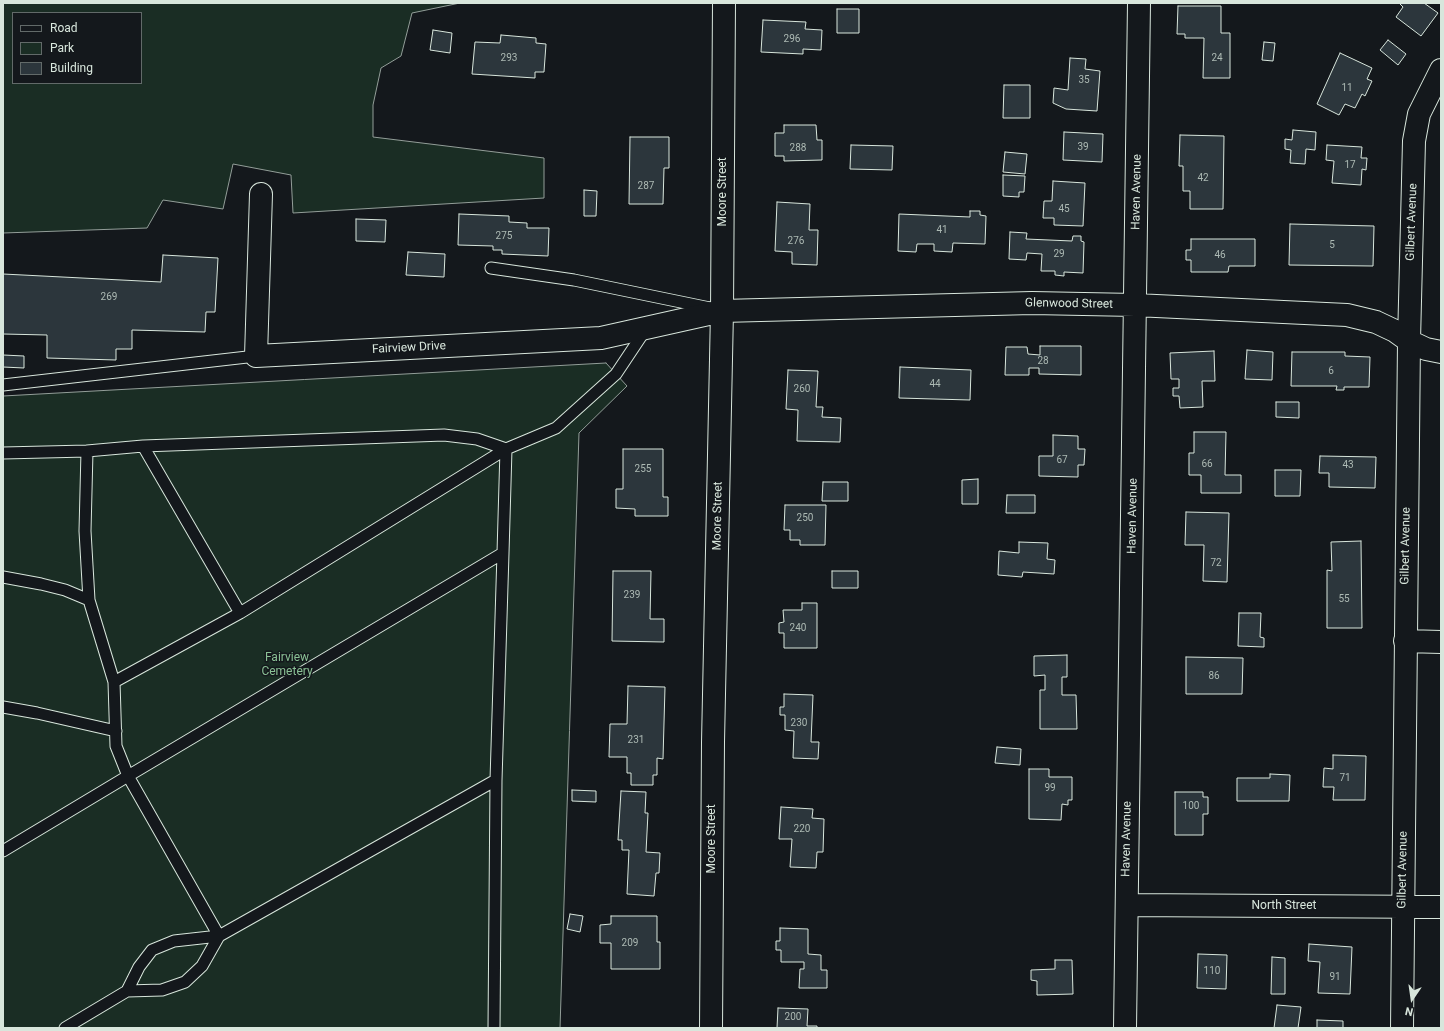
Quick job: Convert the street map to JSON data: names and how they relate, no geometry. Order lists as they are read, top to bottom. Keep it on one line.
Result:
{"streets":{"street":["Moore Street","Haven Avenue","Gilbert Avenue","Glenwood Street","Fairview Drive","North Street"]},"crossings":[["Moore Street","Glenwood Street"],["Moore Street","Fairview Drive"],["Haven Avenue","Glenwood Street"],["Haven Avenue","North Street"],["Gilbert Avenue","Glenwood Street"],["Gilbert Avenue","North Street"],["Glenwood Street","Fairview Drive"]],"parks":["Fairview Cemetery"],"house_numbers":["296","293","24","35","11","39","288","17","42","287","45","41","275","276","5","29","46","269","28","6","44","260","67","66","43","255","250","72","239","55","240","86","230","231","71","99","100","220","209","110","91","200"],"legend":["Road","Park","Building"],"north":"bottom"}
